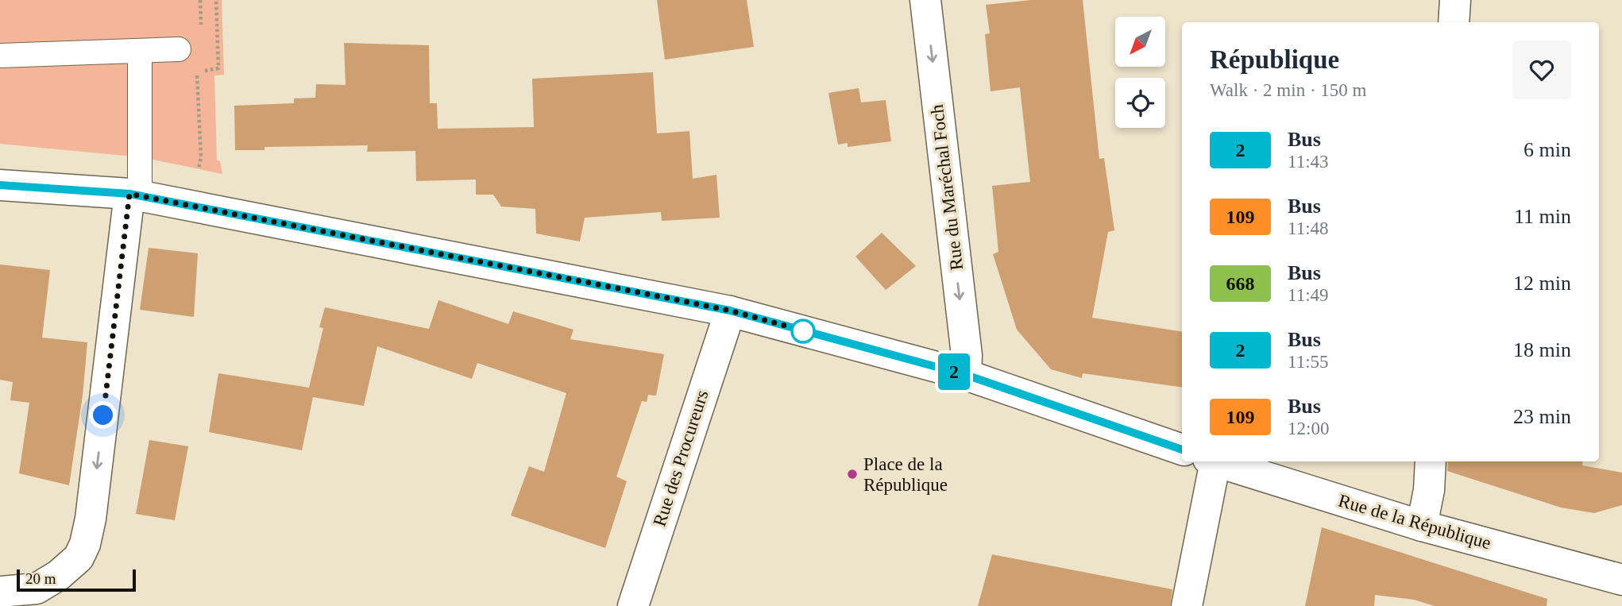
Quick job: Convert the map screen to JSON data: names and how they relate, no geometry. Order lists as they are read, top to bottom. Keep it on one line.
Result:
{"streets":{"street":["Rue du Maréchal Foch","Rue des Procureurs","Rue de la République"]},"one_way":["Rue du Maréchal Foch"],"places":["Place de la République"],"lines":["bus line 2"],"scale_bar":"20 m","north":"bottom left","page":{"on_map":"2","heading":["République","Walk · 2 min · 150 m"],"list":[{"mark":"2","name":"Bus","note":"11:43","value":"6 min"},{"mark":"109","name":"Bus","note":"11:48","value":"11 min"},{"mark":"668","name":"Bus","note":"11:49","value":"12 min"},{"mark":"2","name":"Bus","note":"11:55","value":"18 min"},{"mark":"109","name":"Bus","note":"12:00","value":"23 min"}],"scale":"20 m"}}
